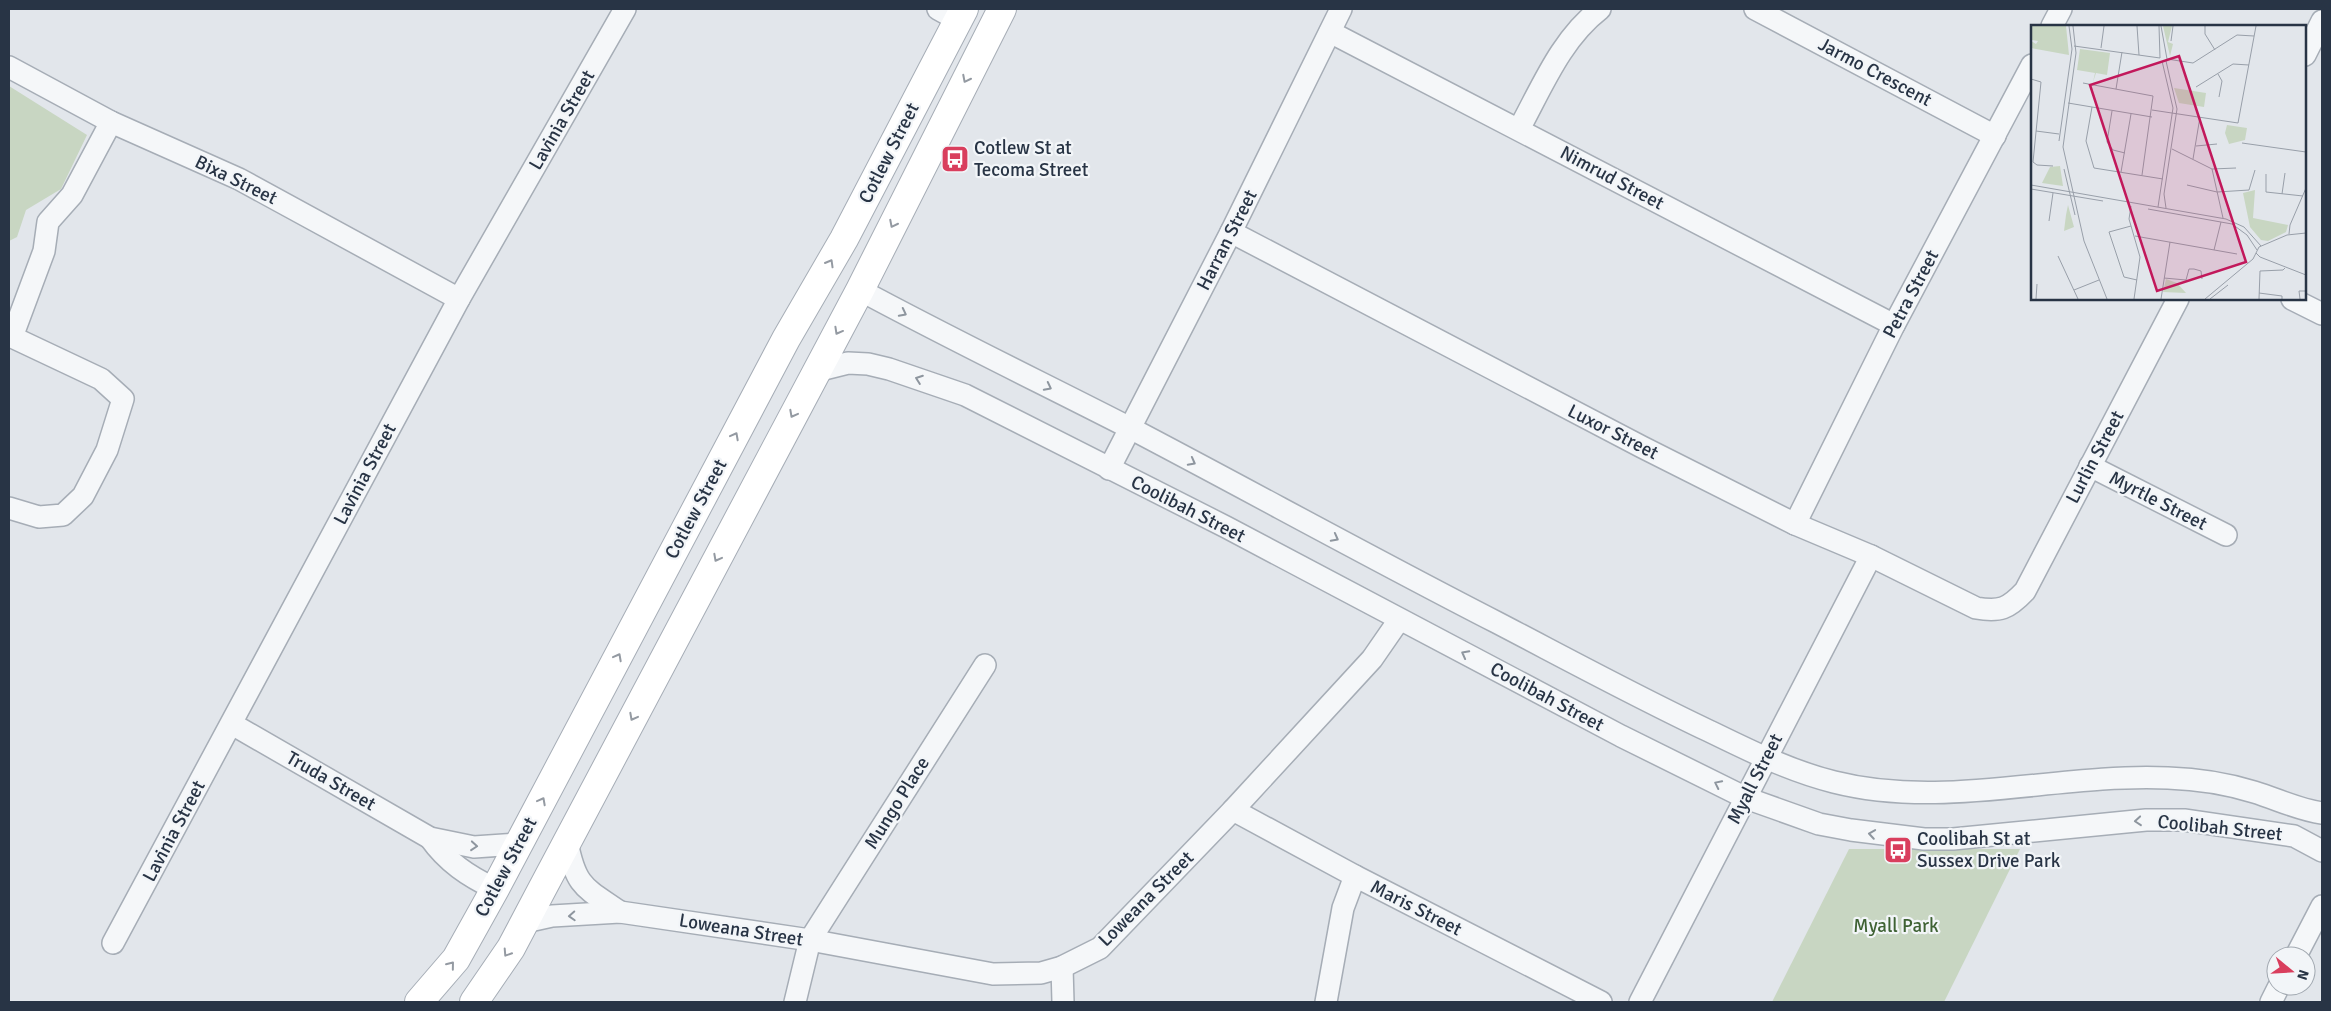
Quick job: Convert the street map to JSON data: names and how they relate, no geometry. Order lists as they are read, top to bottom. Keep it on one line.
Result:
{"streets":{"main road":["Cotlew Street"],"street":["Jarmo Crescent","Lavinia Street","Nimrud Street","Bixa Street","Harran Street","Petra Street","Luxor Street","Lurlin Street","Myrtle Street","Coolibah Street","Myall Street","Truda Street","Mungo Place","Loweana Street","Maris Street"]},"crossings":[["Jarmo Crescent","Petra Street"],["Lavinia Street","Bixa Street"],["Lavinia Street","Truda Street"],["Cotlew Street","Coolibah Street"],["Cotlew Street","Truda Street"],["Cotlew Street","Loweana Street"],["Nimrud Street","Harran Street"],["Nimrud Street","Petra Street"],["Harran Street","Luxor Street"],["Harran Street","Coolibah Street"],["Petra Street","Luxor Street"],["Luxor Street","Lurlin Street"],["Luxor Street","Myall Street"],["Lurlin Street","Myrtle Street"],["Coolibah Street","Myall Street"],["Coolibah Street","Loweana Street"],["Mungo Place","Loweana Street"],["Loweana Street","Maris Street"]],"parks":["Myall Park"],"places":{"bus stop":["Cotlew St at Tecoma Street","Coolibah St at Sussex Drive Park"]},"north":"right"}
